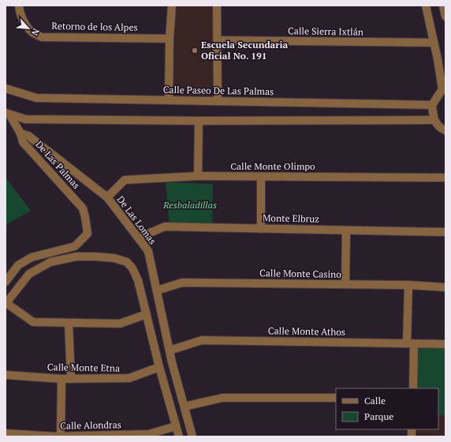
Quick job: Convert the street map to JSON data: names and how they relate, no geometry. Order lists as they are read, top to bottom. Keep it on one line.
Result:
{"streets":{"street":["Retorno de los Alpes","Calle Sierra Ixtlán","Calle Paseo De Las Palmas","De Las Palmas","Calle Monte Olimpo","Monte Elbruz","De Las Lomas","Calle Monte Casino","Calle Monte Athos","Calle Monte Etna","Calle Alondras"]},"crossings":[["De Las Palmas","De Las Lomas"],["Calle Monte Olimpo","De Las Lomas"],["Monte Elbruz","De Las Lomas"],["De Las Lomas","Calle Monte Casino"],["De Las Lomas","Calle Monte Athos"]],"parks":["Resbaladillas"],"places":["Escuela Secundaria Oficial No. 191"],"legend":["Calle","Parque"],"north":"bottom right"}
